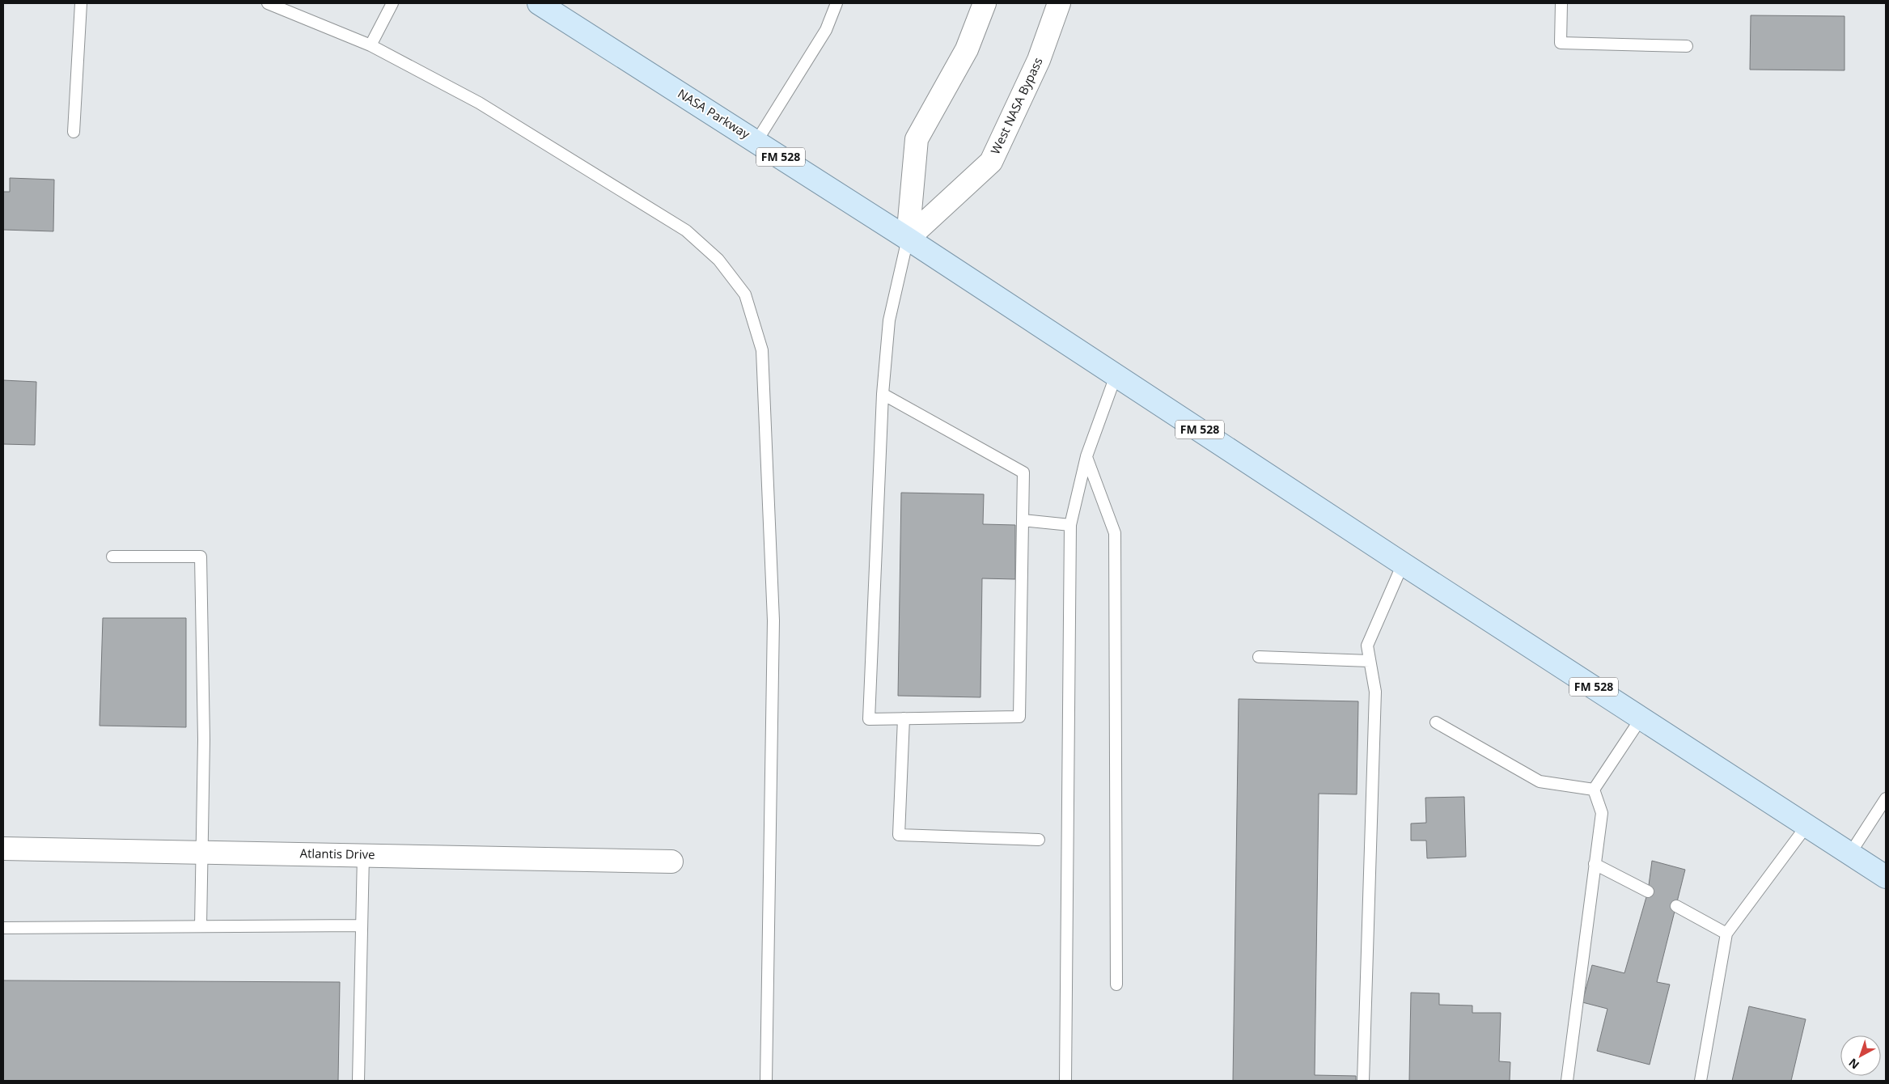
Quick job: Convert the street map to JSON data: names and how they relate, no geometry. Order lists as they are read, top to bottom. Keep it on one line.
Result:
{"streets":{"main road":["NASA Parkway","FM 528"],"street":["West NASA Bypass","Atlantis Drive"]},"crossings":[["West NASA Bypass","NASA Parkway"],["West NASA Bypass","FM 528"],["NASA Parkway","FM 528"]],"north":"bottom left"}
